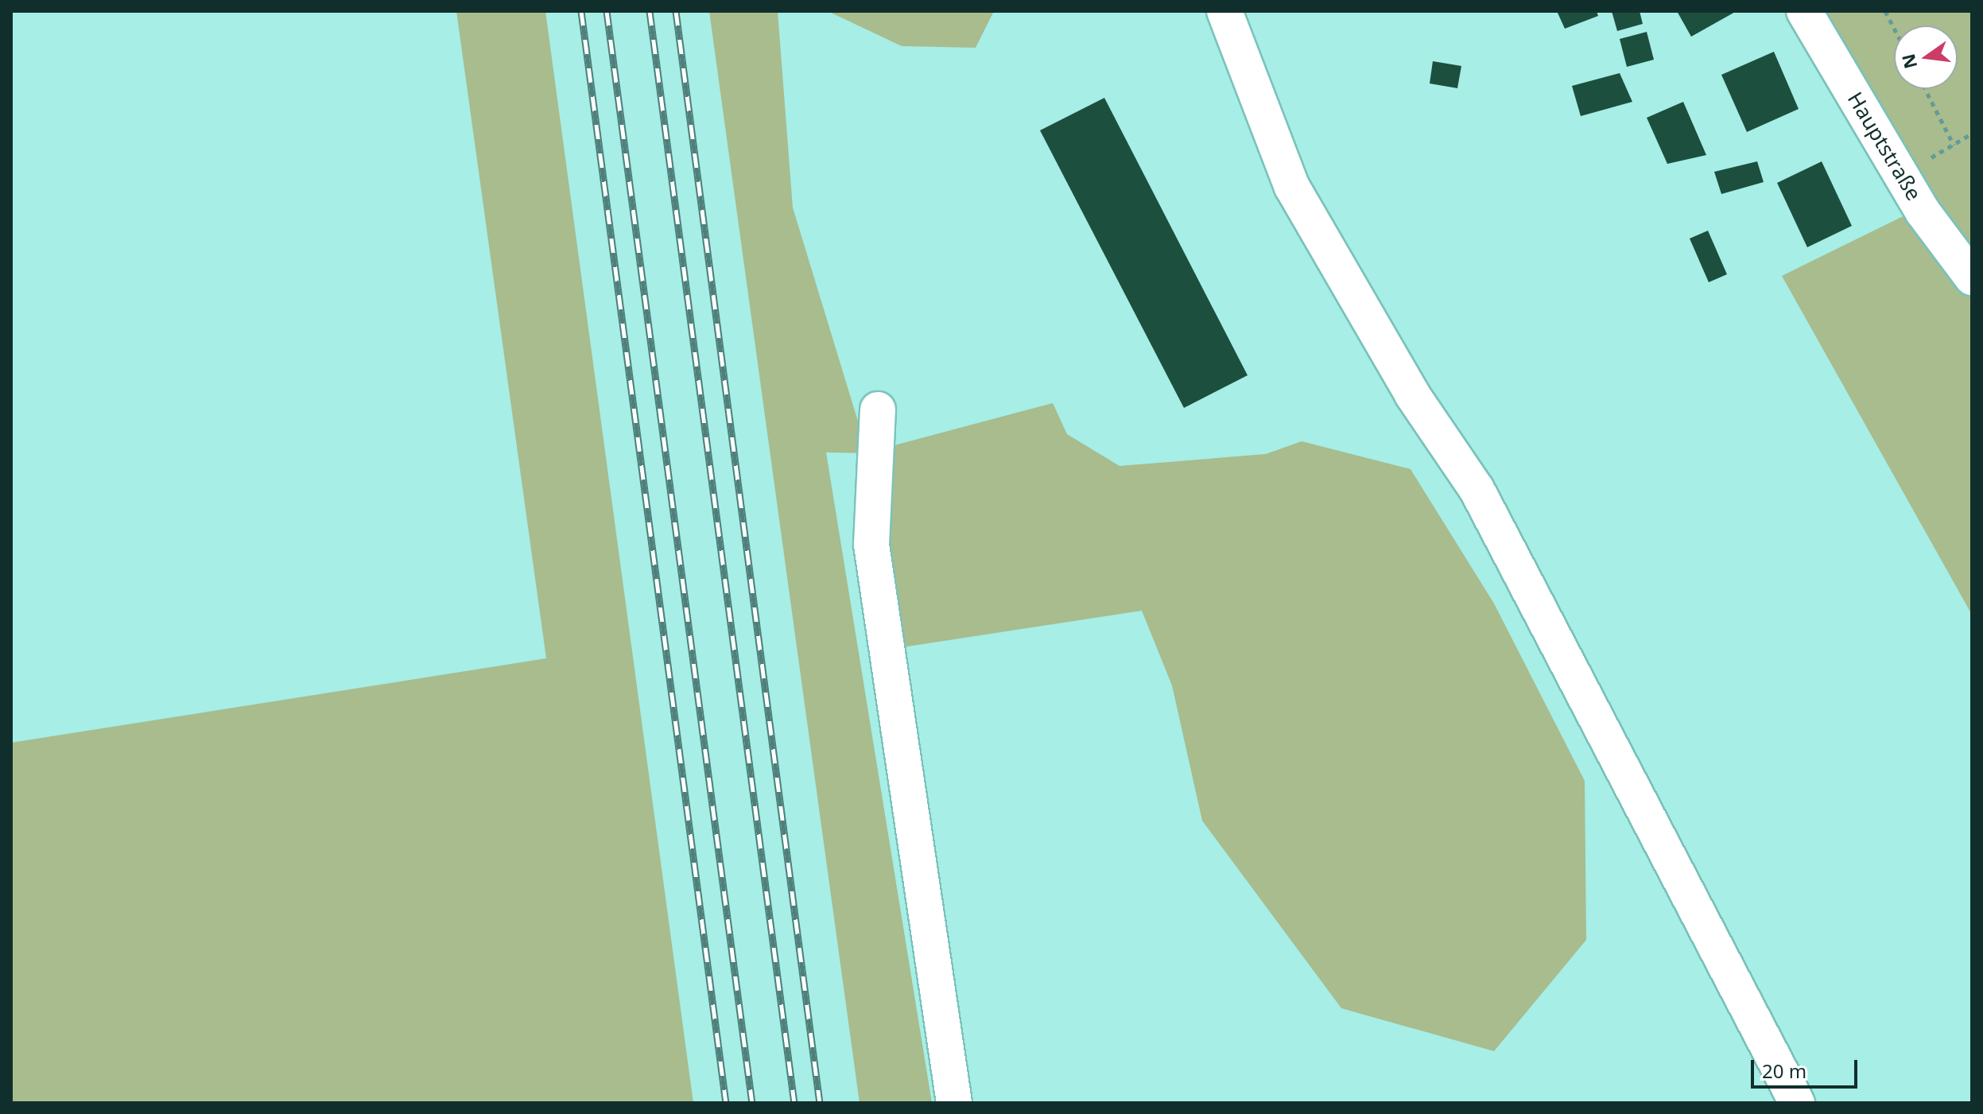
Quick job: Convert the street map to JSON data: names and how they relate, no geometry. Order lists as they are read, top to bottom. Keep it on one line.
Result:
{"streets":{"street":["Hauptstraße"]},"scale_bar":"20 m","north":"left"}
